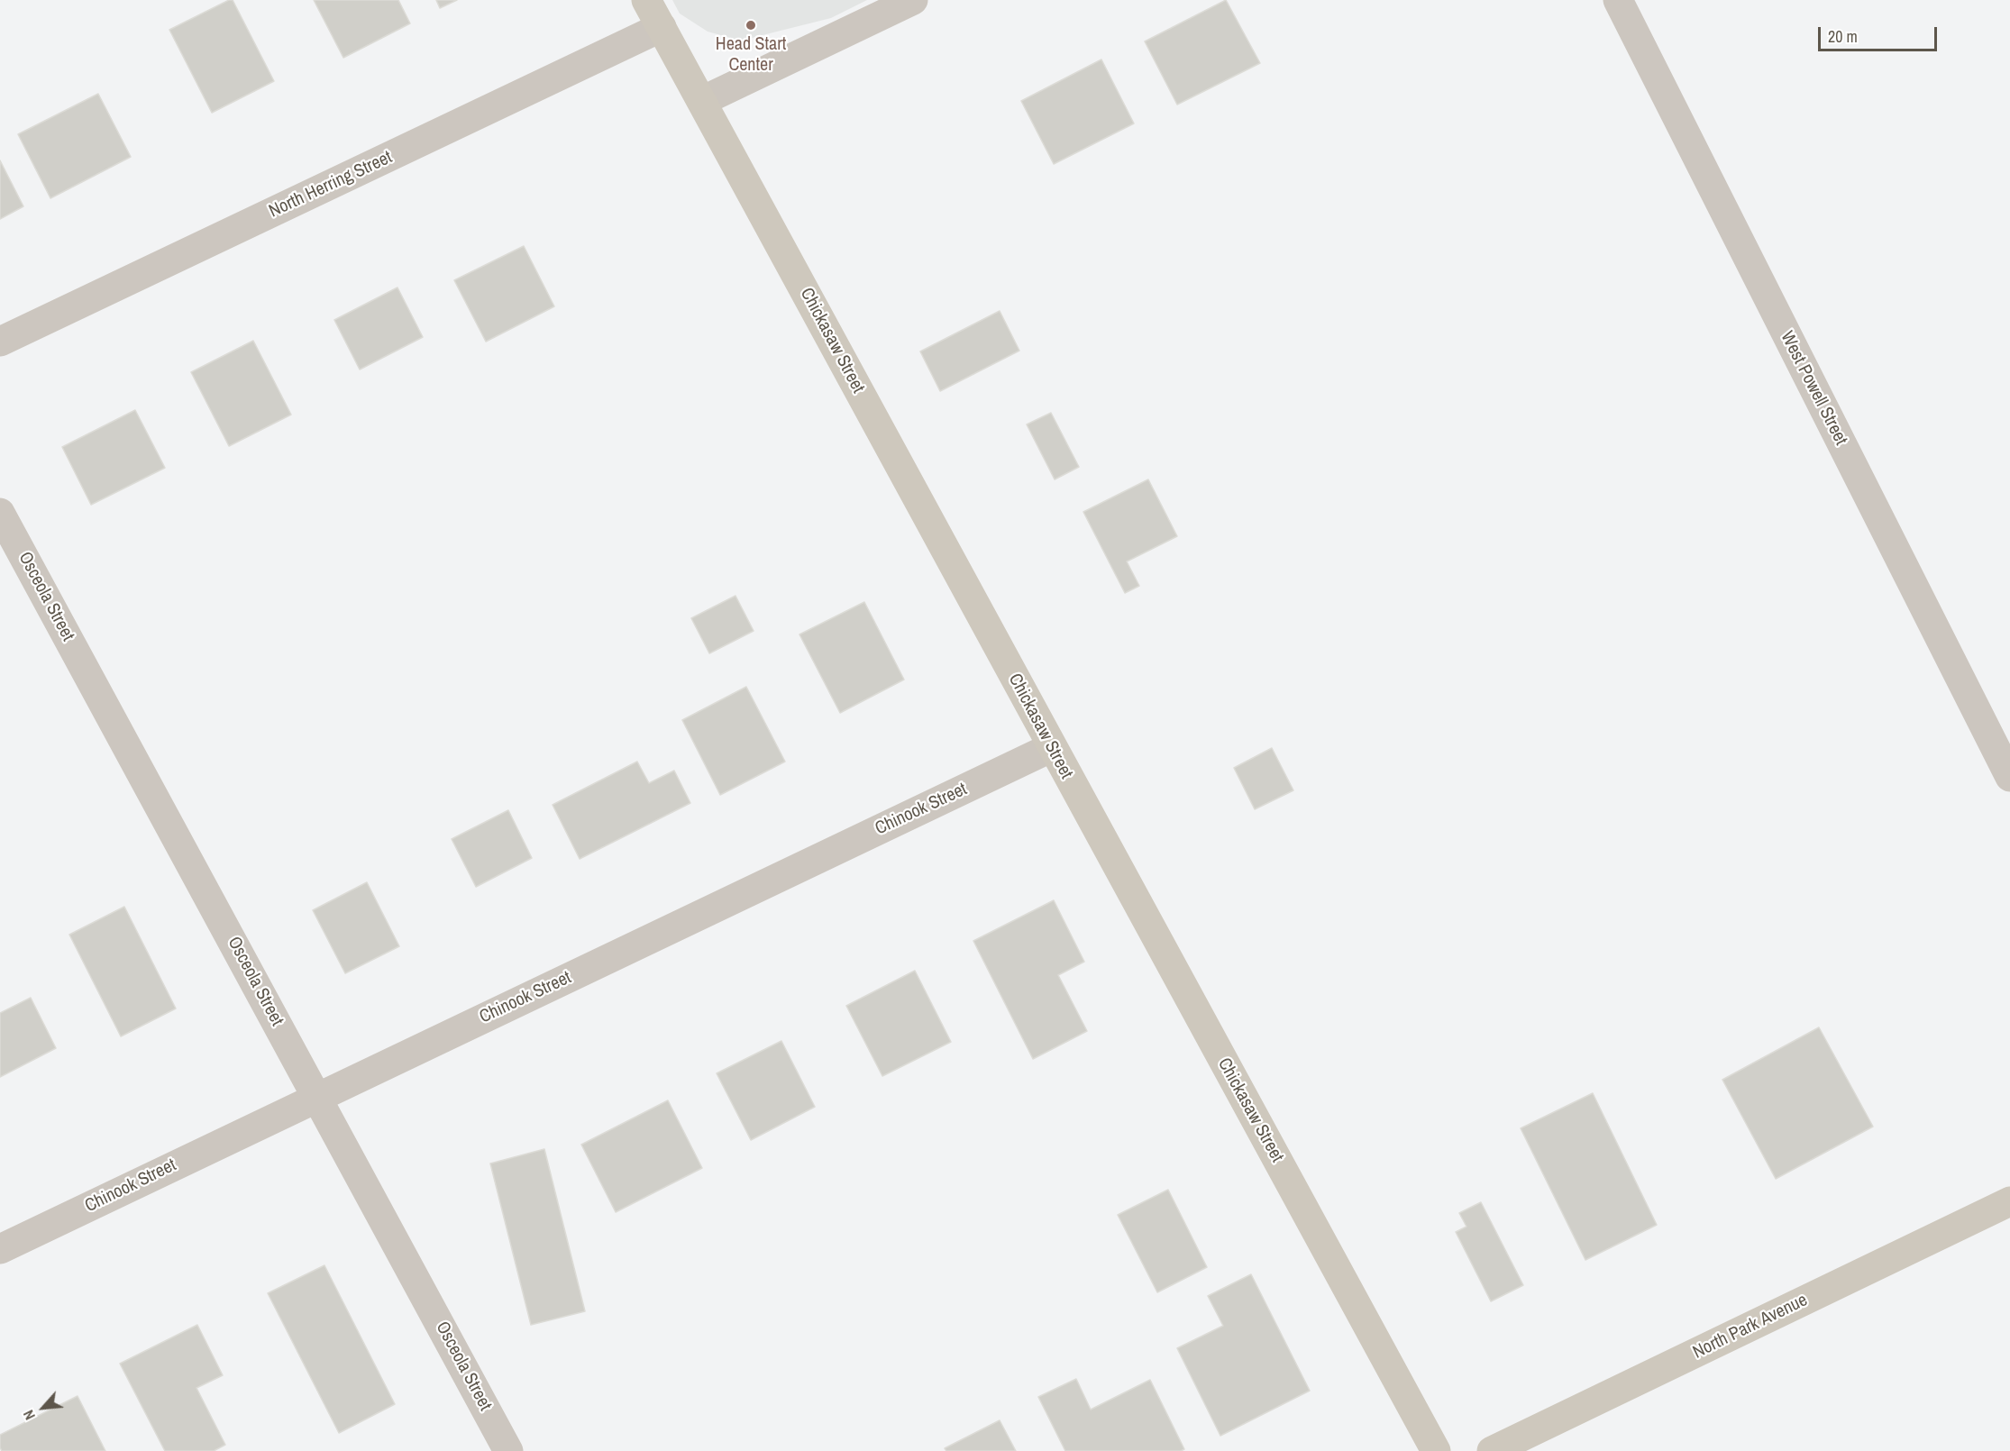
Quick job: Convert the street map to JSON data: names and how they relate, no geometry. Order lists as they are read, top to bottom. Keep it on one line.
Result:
{"streets":{"street":["North Herring Street","Chickasaw Street","West Powell Street","Osceola Street","Chinook Street","North Park Avenue"]},"crossings":[["North Herring Street","Chickasaw Street"],["Chickasaw Street","Chinook Street"],["Osceola Street","Chinook Street"]],"places":["Head Start Center"],"scale_bar":"20 m","north":"bottom left"}
